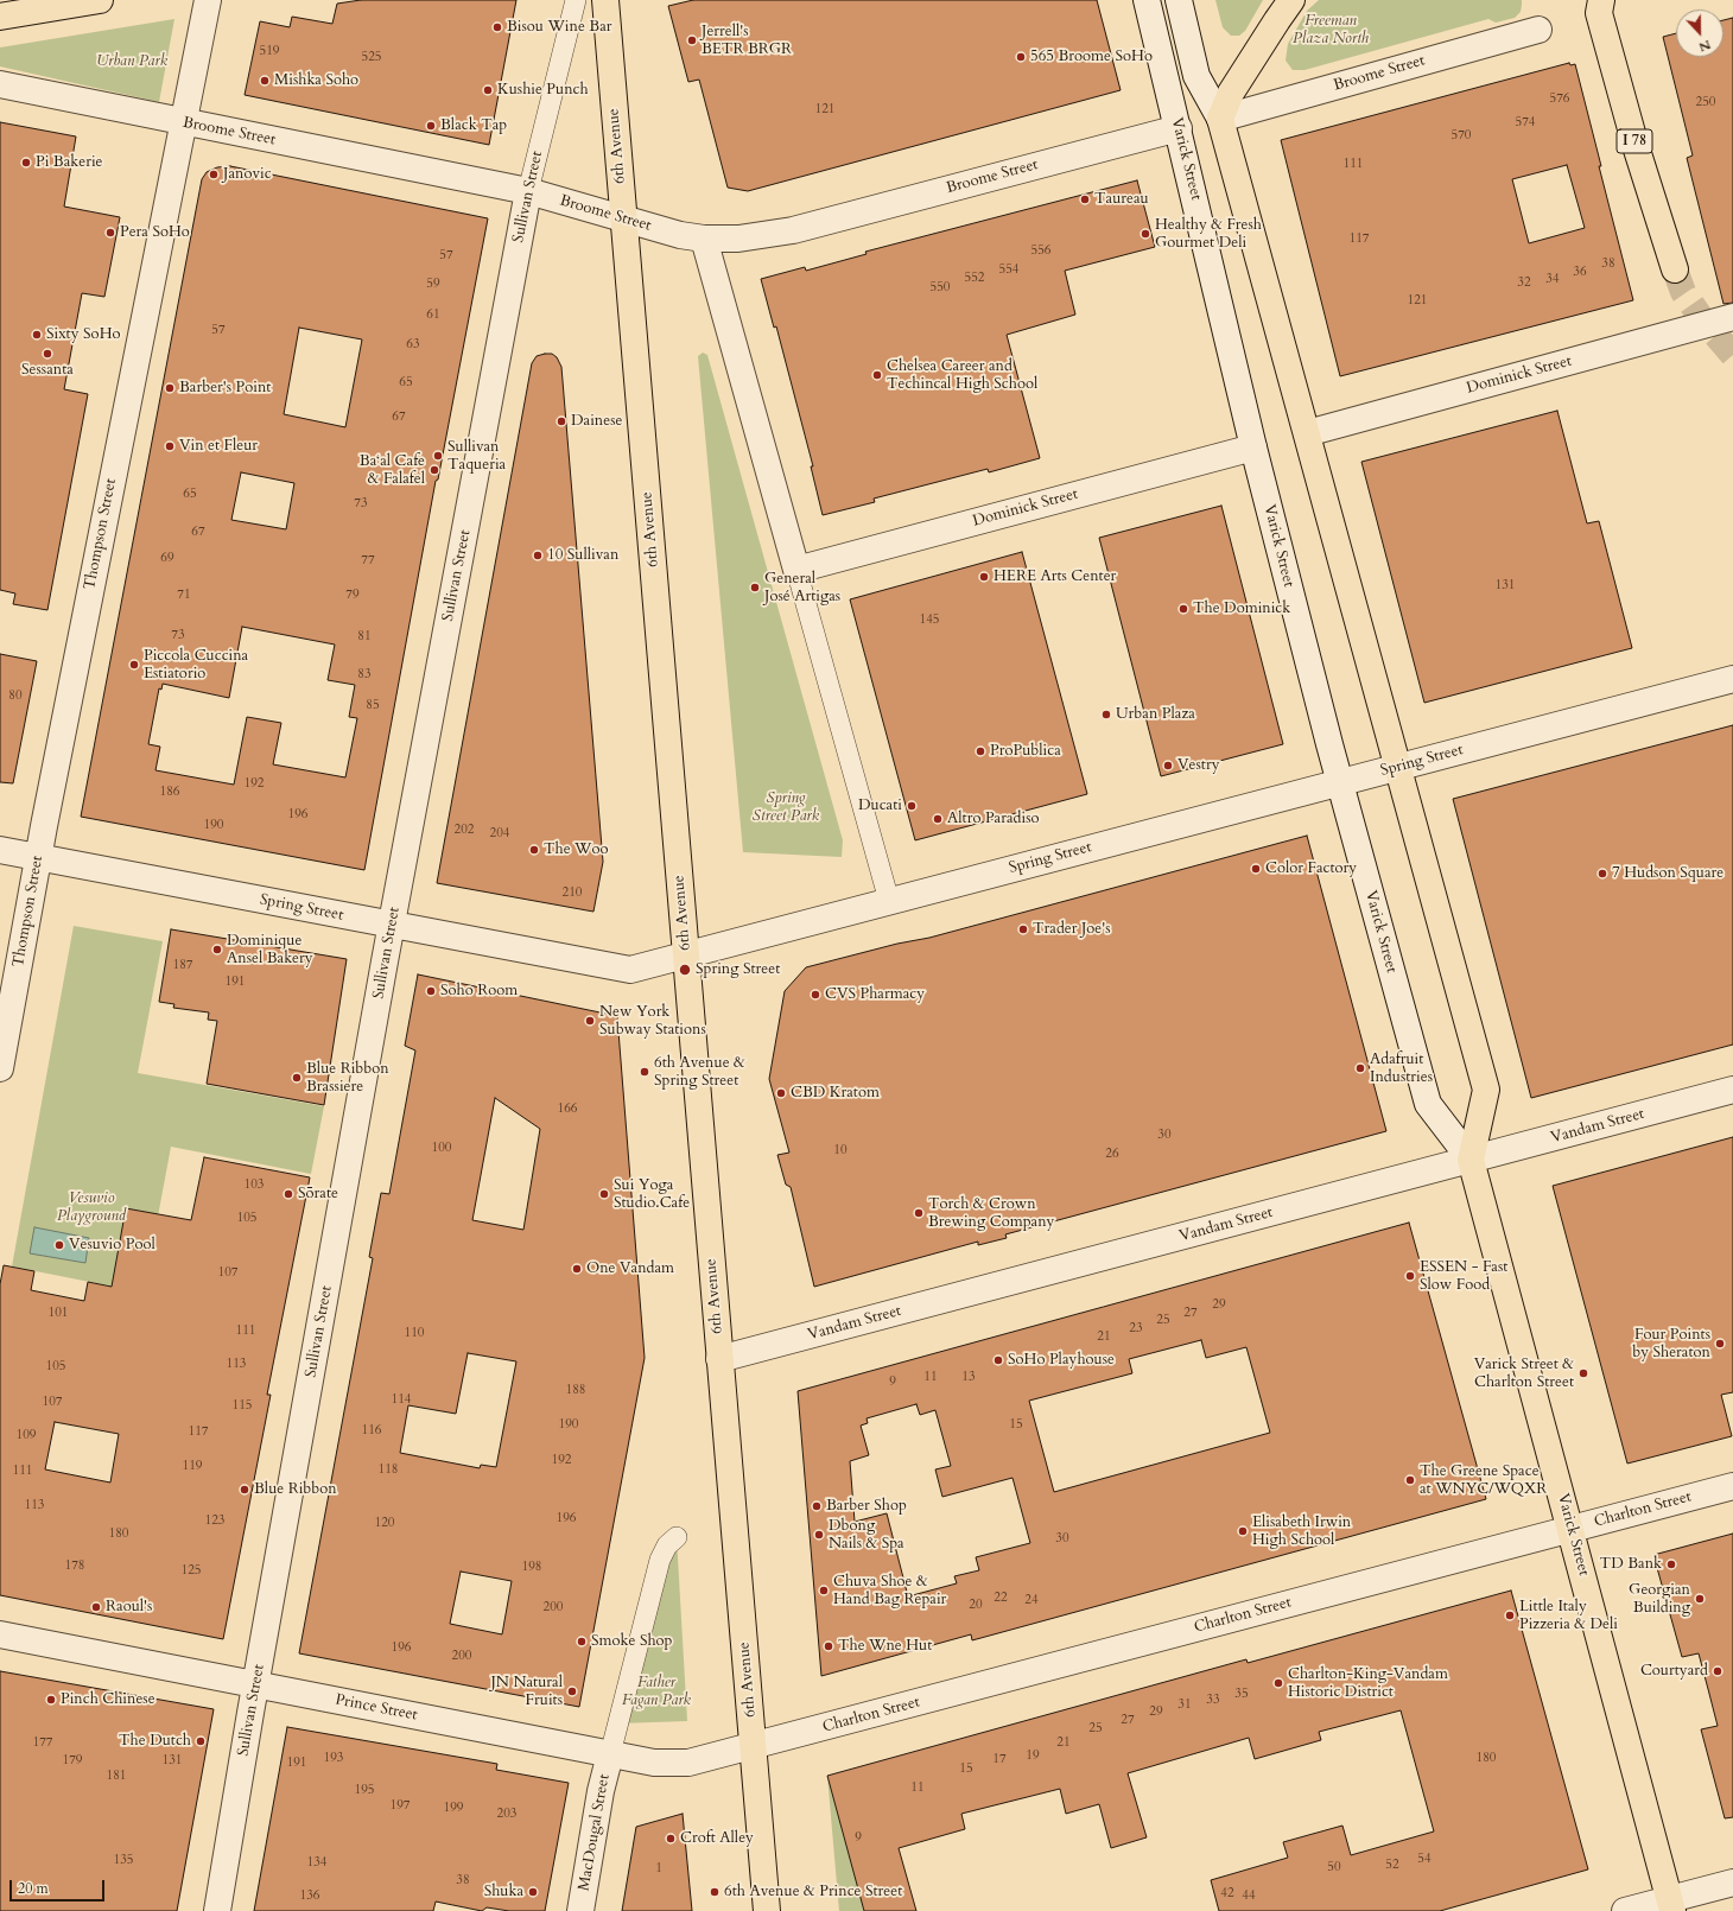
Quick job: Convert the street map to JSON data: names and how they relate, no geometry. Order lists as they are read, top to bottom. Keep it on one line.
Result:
{"streets":{"main road":["I 78","6th Avenue","Varick Street"],"street":["Broome Street","Sullivan Street","Dominick Street","Thompson Street","Spring Street","Vandam Street","Charlton Street","Prince Street","MacDougal Street"]},"crossings":[["Broome Street","6th Avenue"],["Broome Street","Varick Street"],["Broome Street","Sullivan Street"],["Broome Street","Thompson Street"],["6th Avenue","Spring Street"],["6th Avenue","Vandam Street"],["6th Avenue","Charlton Street"],["6th Avenue","Prince Street"],["Varick Street","Dominick Street"],["Varick Street","Spring Street"],["Varick Street","Vandam Street"],["Varick Street","Charlton Street"],["Sullivan Street","Spring Street"],["Sullivan Street","Prince Street"],["Thompson Street","Spring Street"],["Charlton Street","Prince Street"],["Prince Street","MacDougal Street"]],"parks":["Freeman Plaza North","Urban Park","Spring Street Park","Vesuvio Playground","Father Fagan Park"],"places":["Bisou Wine Bar","Jerrell's BETR BRGR","565 Broome SoHo","Mishka Soho","Kushie Punch","Black Tap","Pi Bakerie","Janovic","Taureau","Pera SoHo","Healthy & Fresh Gourmet Deli","Sixty SoHo","Sessanta","Chelsea Career and Techincal High School","Barber's Point","Dainese","Vin et Fleur","Sullivan Taqueria","Ba‘al Cafe & Falafel","10 Sullivan","HERE Arts Center","General José Artigas","The Dominick","Piccola Cuccina Estiatorio","Urban Plaza","ProPublica","Vestry","Ducati","Altro Paradiso","The Woo","Color Factory","7 Hudson Square","Trader Joe's","Dominique Ansel Bakery","Spring Street","Soho Room","CVS Pharmacy","New York Subway Stations","Adafruit Industries","6th Avenue & Spring Street","Blue Ribbon Brassiere","CBD Kratom","Sōrate","Sui Yoga Studio.Cafe","Torch & Crown Brewing Company","Vesuvio Pool","One Vandam","ESSEN - Fast Slow Food","Four Points by Sheraton","SoHo Playhouse","Varick Street & Charlton Street","The Greene Space at WNYC/WQXR","Blue Ribbon","Barber Shop","Elisabeth Irwin High School","Dbong Nails & Spa","TD Bank","Chuva Shoe & Hand Bag Repair","Georgian Building","Raoul's","Little Italy Pizzeria & Deli","Smoke Shop","The Wne Hut","Courtyard","Charlton-King-Vandam Historic District","JN Natural Fruits","Pinch Chinese","The Dutch","Croft Alley","Shuka","6th Avenue & Prince Street"],"house_numbers":["519","525","576","250","121","574","570","111","117","556","57","38","554","36","552","34","32","59","550","121","61","57","63","65","67","65","73","67","69","77","131","71","79","145","73","81","83","80","85","192","186","196","190","202","204","210","187","191","166","30","100","10","26","103","105","107","29","101","27","25","23","111","110","21","113","105","11","13","9","188","114","107","115","190","15","116","117","109","192","119","118","111","113","196","123","120","180","30","178","198","125","22","24","20","200","196","200","35","33","31","29","27","25","177","21","19","193","180","17","179","131","191","15","181","11","195","197","199","203","9","54","135","134","52","50","1","38","42","136","44"],"scale_bar":"20 m","north":"bottom"}
